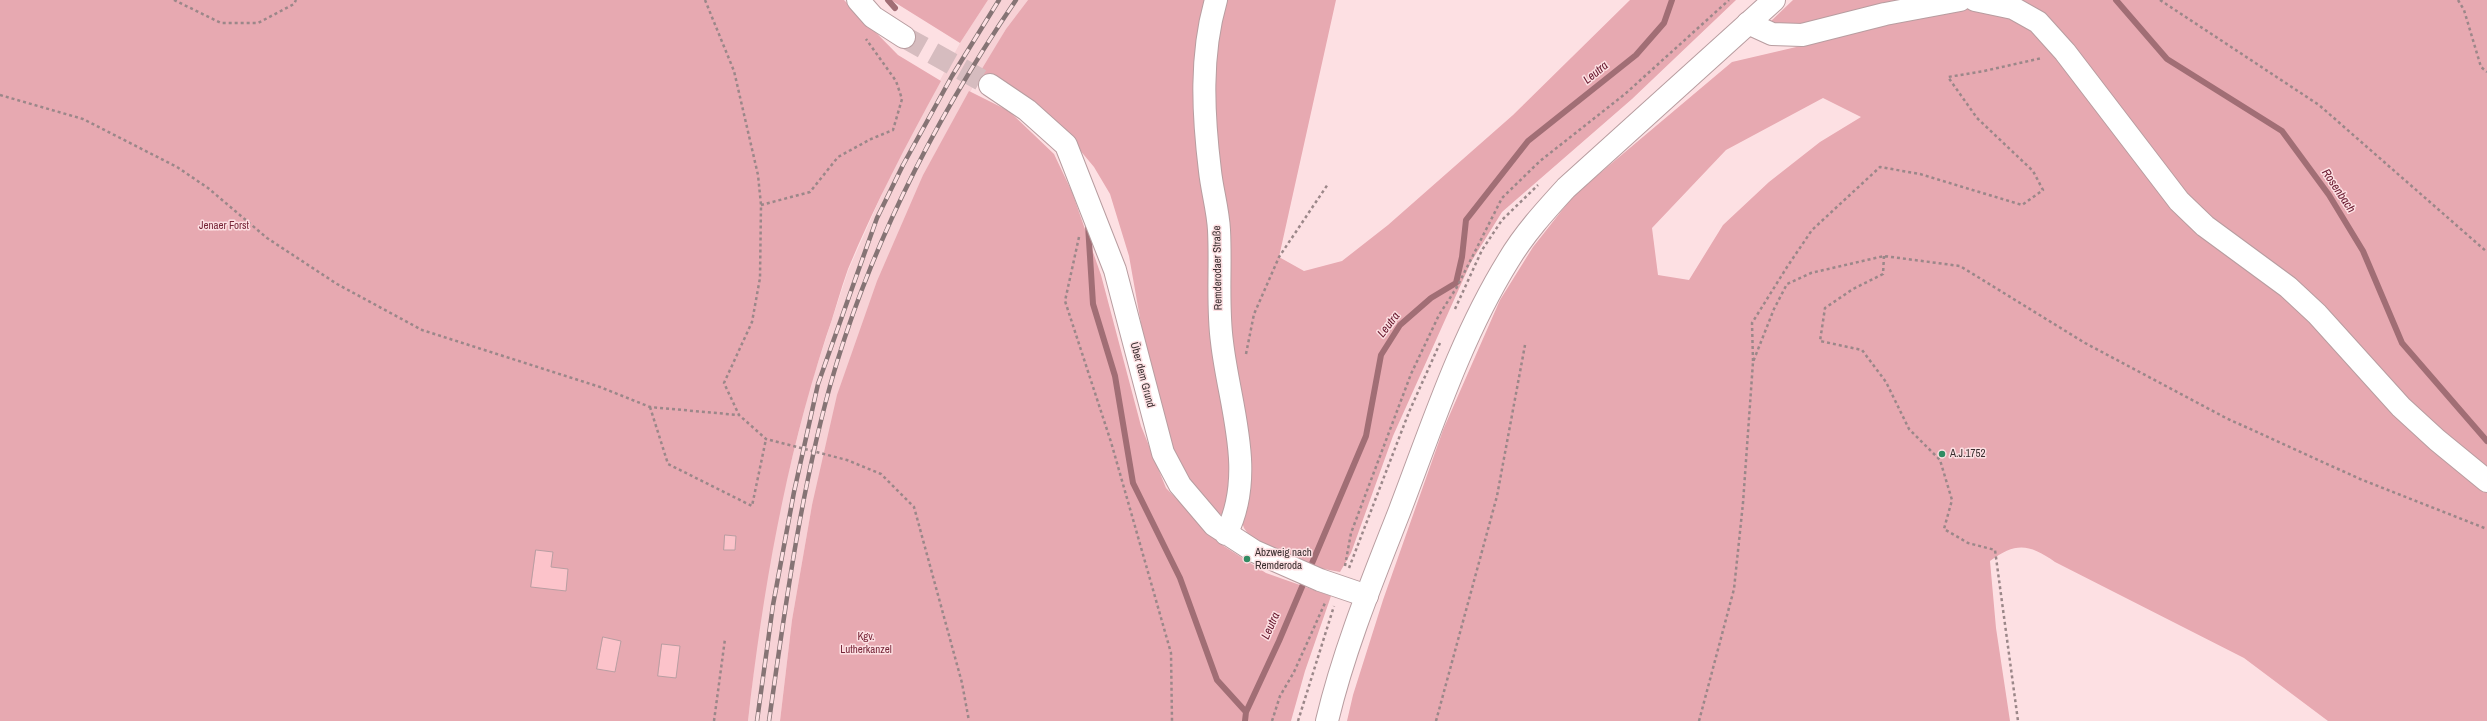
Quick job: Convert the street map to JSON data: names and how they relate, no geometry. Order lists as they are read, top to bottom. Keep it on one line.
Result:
{"streets":{"street":["Remderodaer Straße","Über dem Grund"]},"crossings":[["Remderodaer Straße","Über dem Grund"]],"water":["Leutra","Rosenbach"],"parks":["Jenaer Forst","Kgv. Lutherkanzel"],"places":["A.J.1752","Abzweig nach Remderoda"]}
